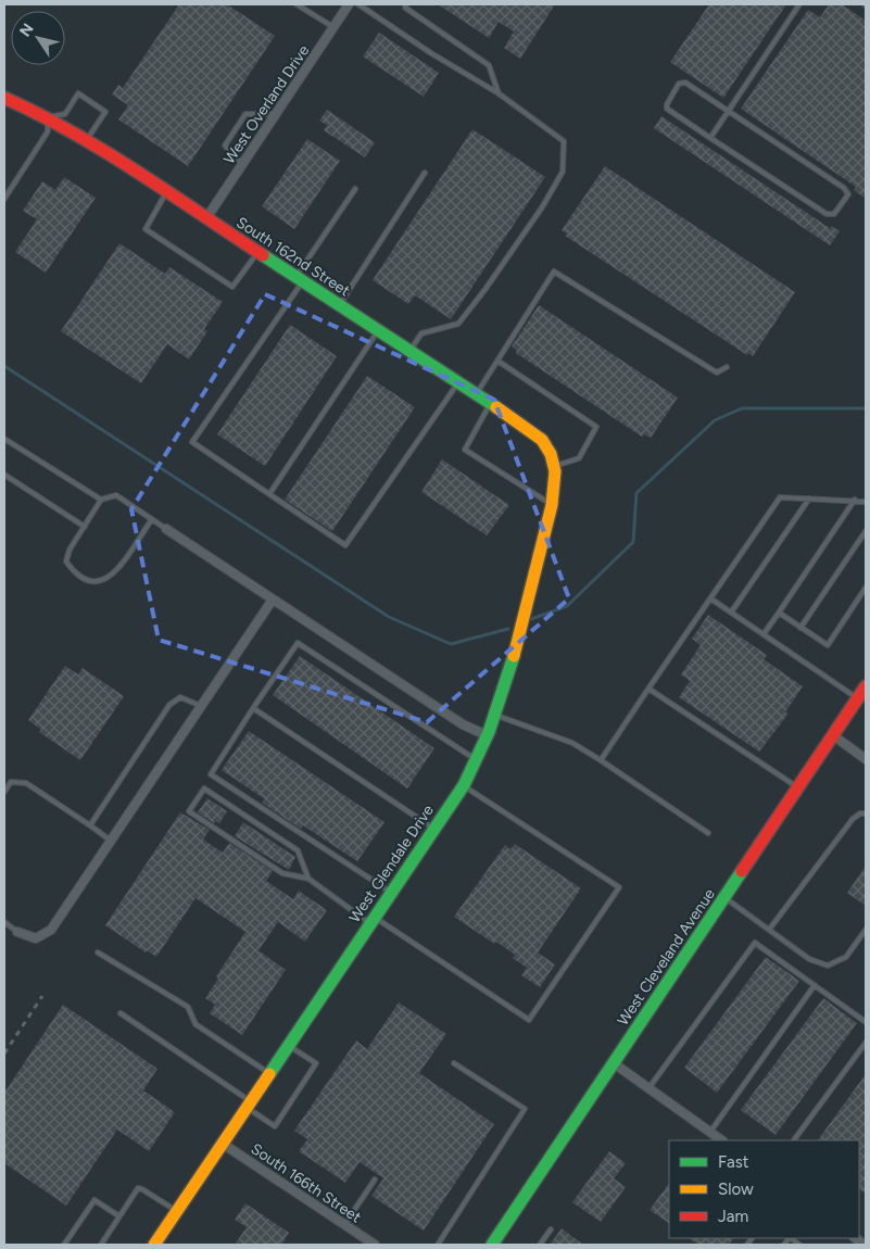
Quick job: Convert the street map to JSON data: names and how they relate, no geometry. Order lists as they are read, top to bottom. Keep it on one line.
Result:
{"streets":{"street":["West Overland Drive","South 162nd Street","West Glendale Drive","West Cleveland Avenue","South 166th Street"]},"crossings":[["West Overland Drive","South 162nd Street"],["South 162nd Street","West Glendale Drive"],["West Glendale Drive","South 166th Street"]],"legend":["Fast","Slow","Jam"],"north":"top left"}
